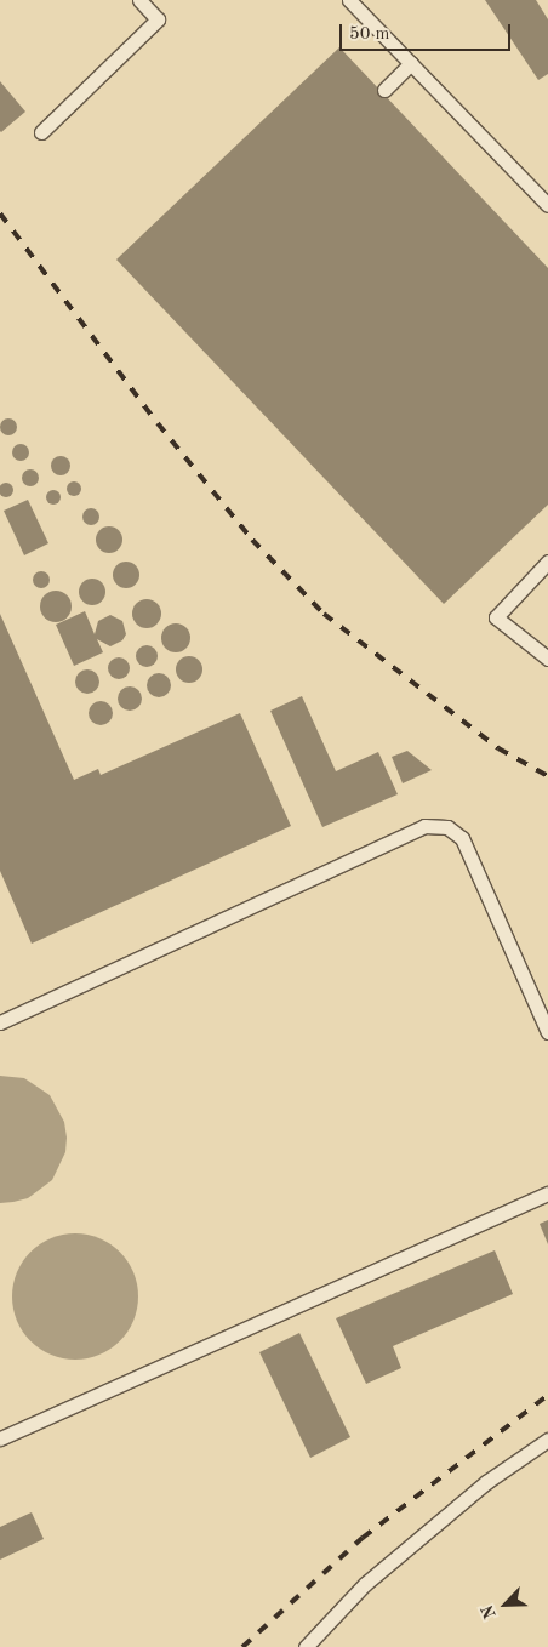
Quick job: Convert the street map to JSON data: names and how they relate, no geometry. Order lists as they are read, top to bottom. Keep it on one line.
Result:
{"scale_bar":"50 m","north":"bottom left"}
